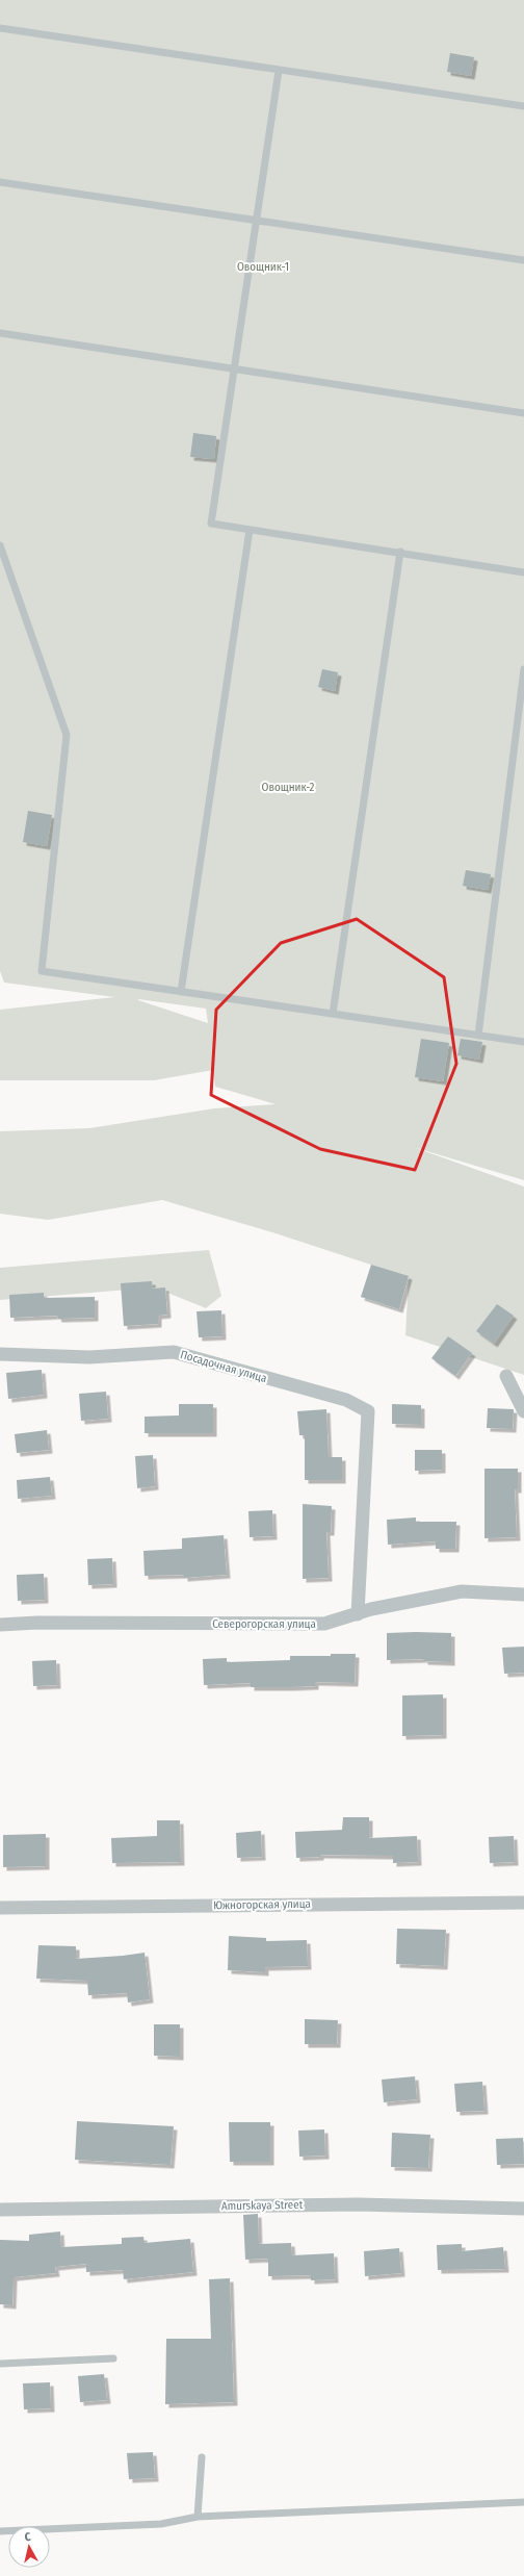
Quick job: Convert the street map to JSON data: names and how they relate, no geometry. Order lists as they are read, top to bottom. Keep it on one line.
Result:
{"streets":{"street":["Посадочная улица","Северогорская улица","Южногорская улица","Amurskaya Street"]},"crossings":[["Посадочная улица","Северогорская улица"]],"parks":["Овощник-1","Овощник-2"],"north":"top"}
